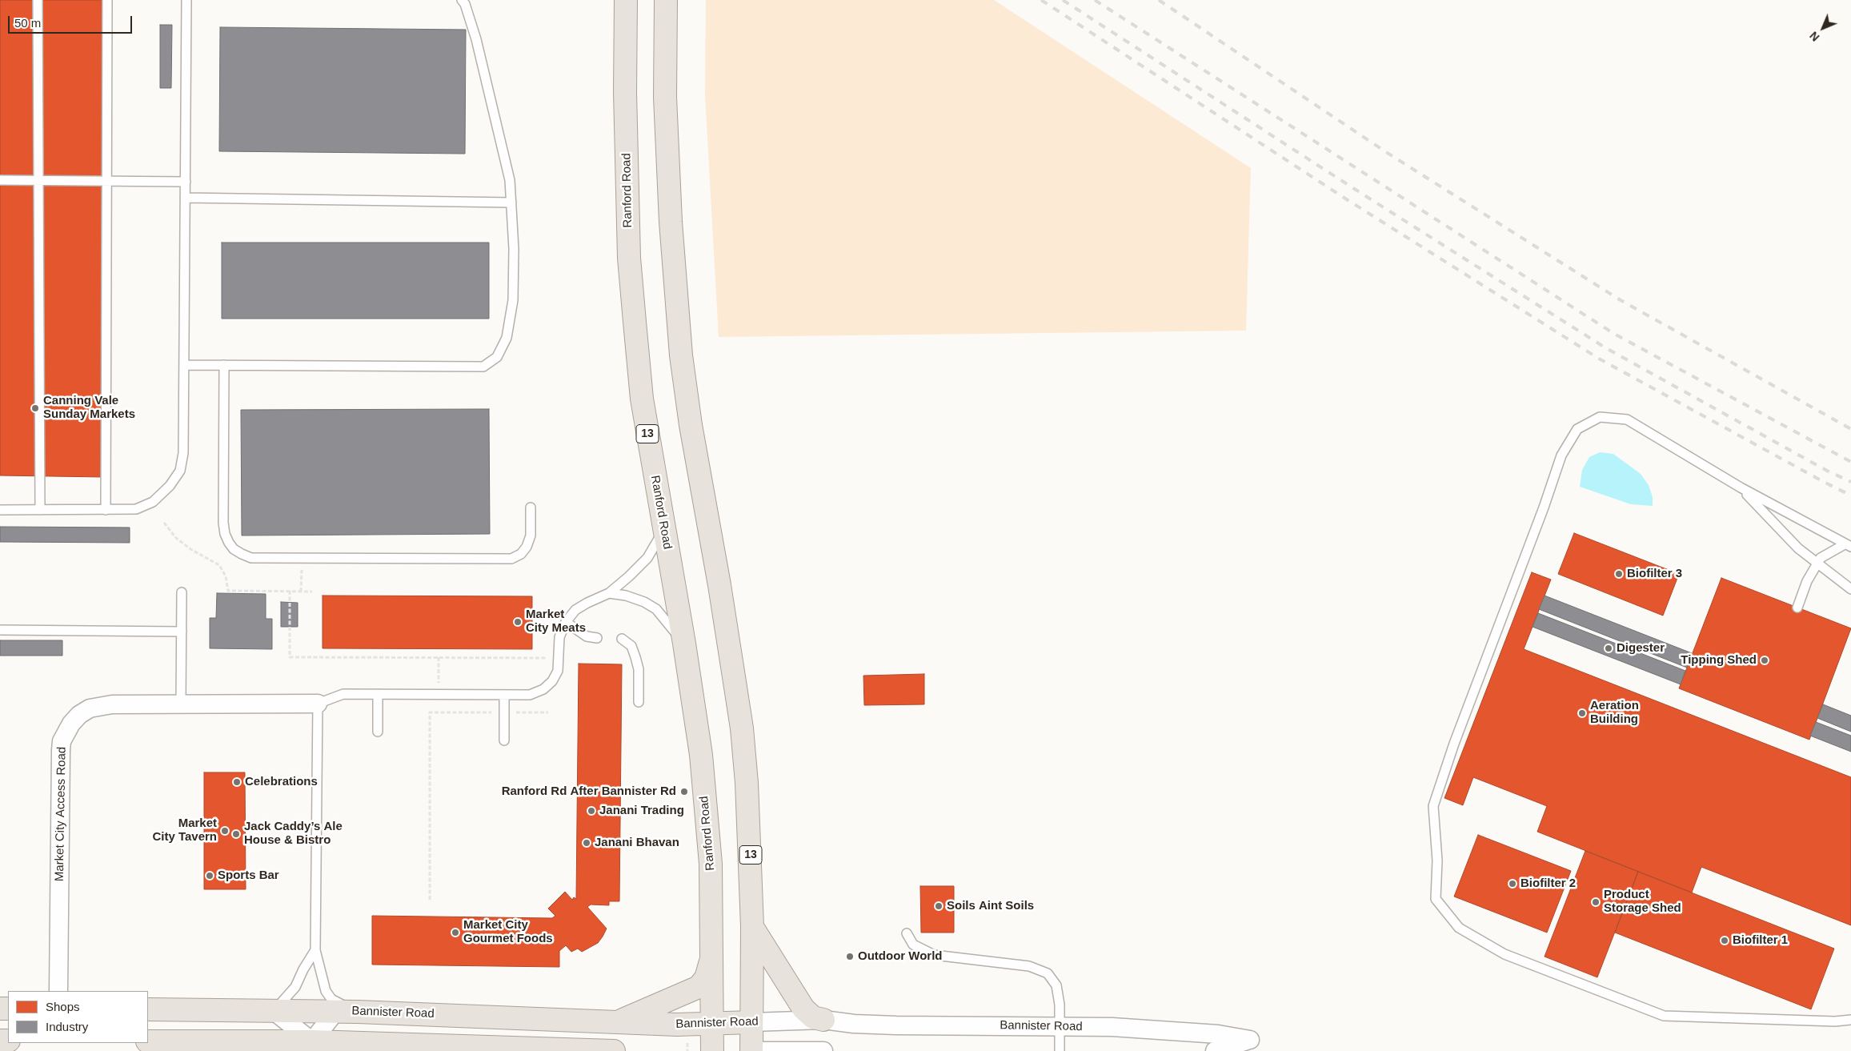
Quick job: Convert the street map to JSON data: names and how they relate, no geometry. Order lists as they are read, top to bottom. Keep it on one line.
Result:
{"streets":{"main road":["Ranford Road","13","Bannister Road"],"street":["Market City Access Road"]},"crossings":[["Ranford Road","13"],["Ranford Road","Bannister Road"],["13","Bannister Road"]],"places":["Canning Vale Sunday Markets","Biofilter 3","Market City Meats","Digester","Tipping Shed","Aeration Building","Celebrations","Ranford Rd After Bannister Rd","Janani Trading","Market City Tavern","Jack Caddy’s Ale House & Bistro","Janani Bhavan","Sports Bar","Biofilter 2","Product Storage Shed","Soils Aint Soils","Market City Gourmet Foods","Biofilter 1","Outdoor World"],"legend":["Shops","Industry"],"scale_bar":"50 m","north":"bottom left"}
